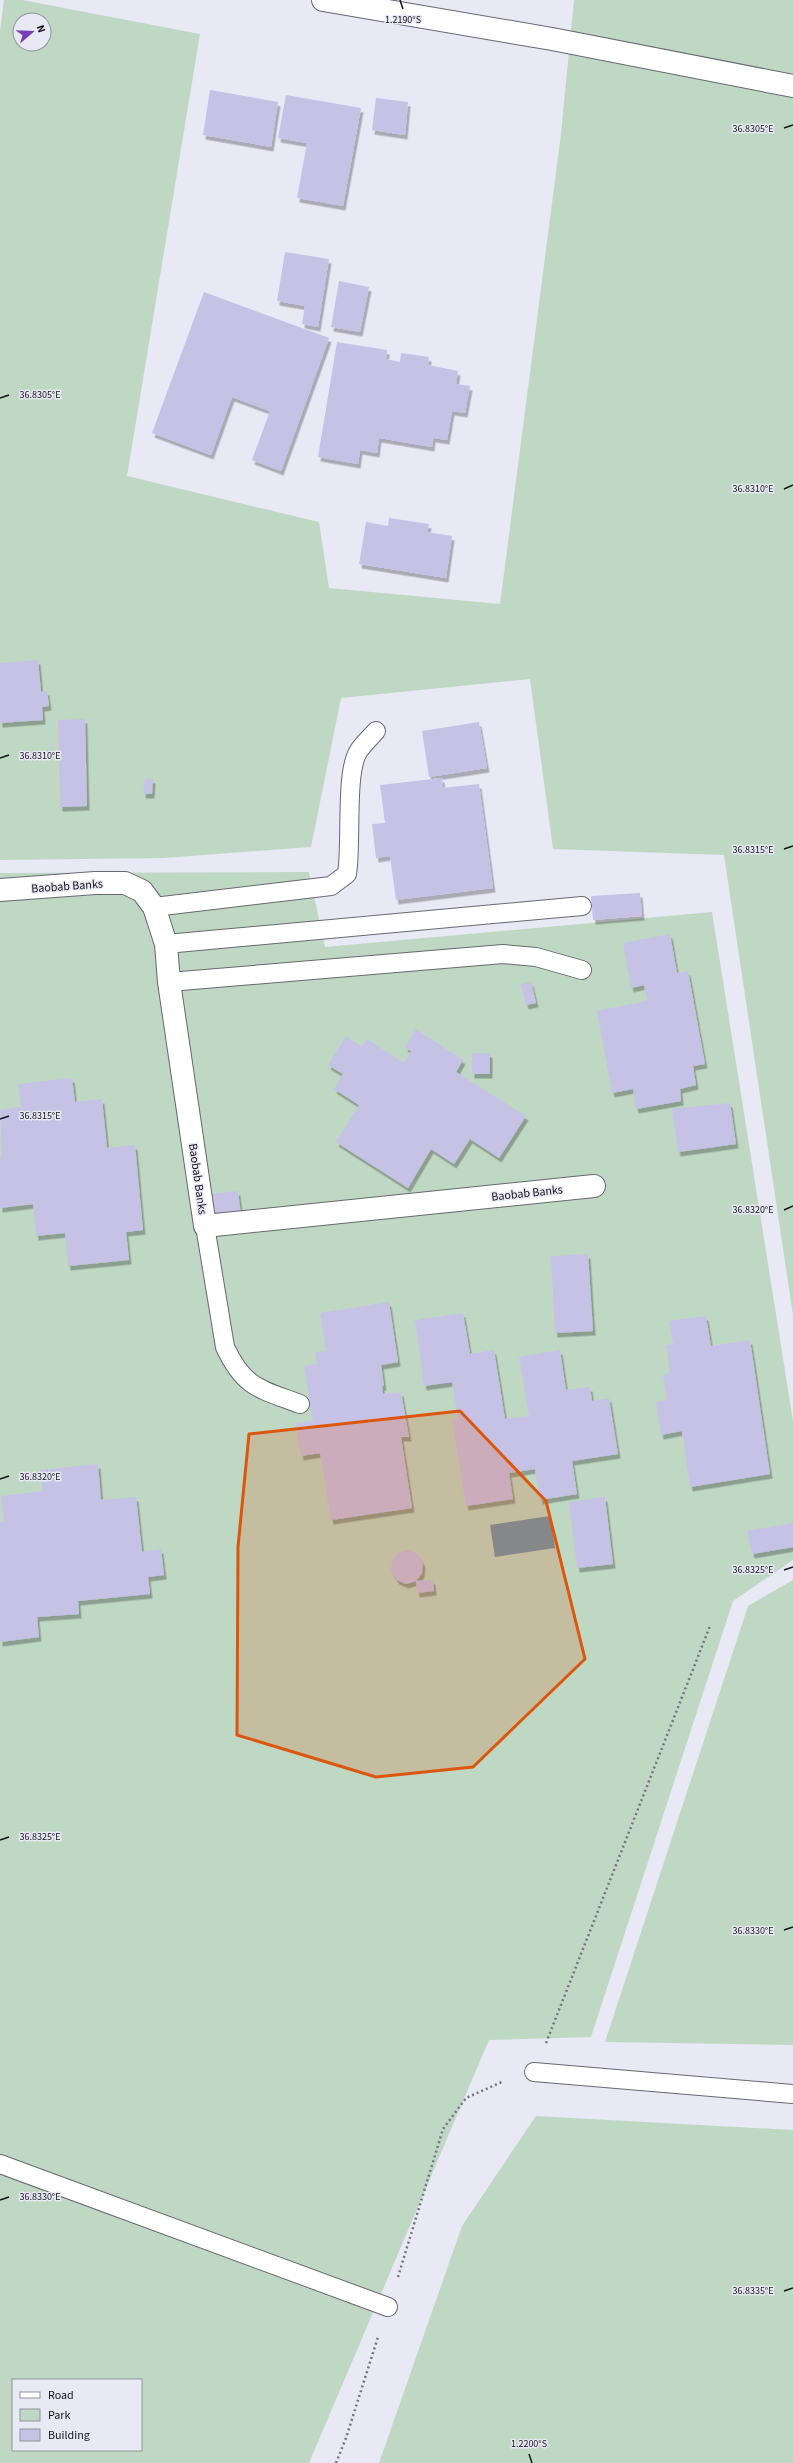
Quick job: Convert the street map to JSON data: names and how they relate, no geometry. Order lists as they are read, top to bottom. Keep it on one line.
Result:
{"streets":{"street":["Baobab Banks"]},"legend":["Road","Park","Building"],"north":"right","coordinates":["1.2190°S","36.8305°E","36.8310°E","36.8315°E","36.8320°E","36.8325°E","36.8330°E","36.8335°E","1.2200°S"]}
